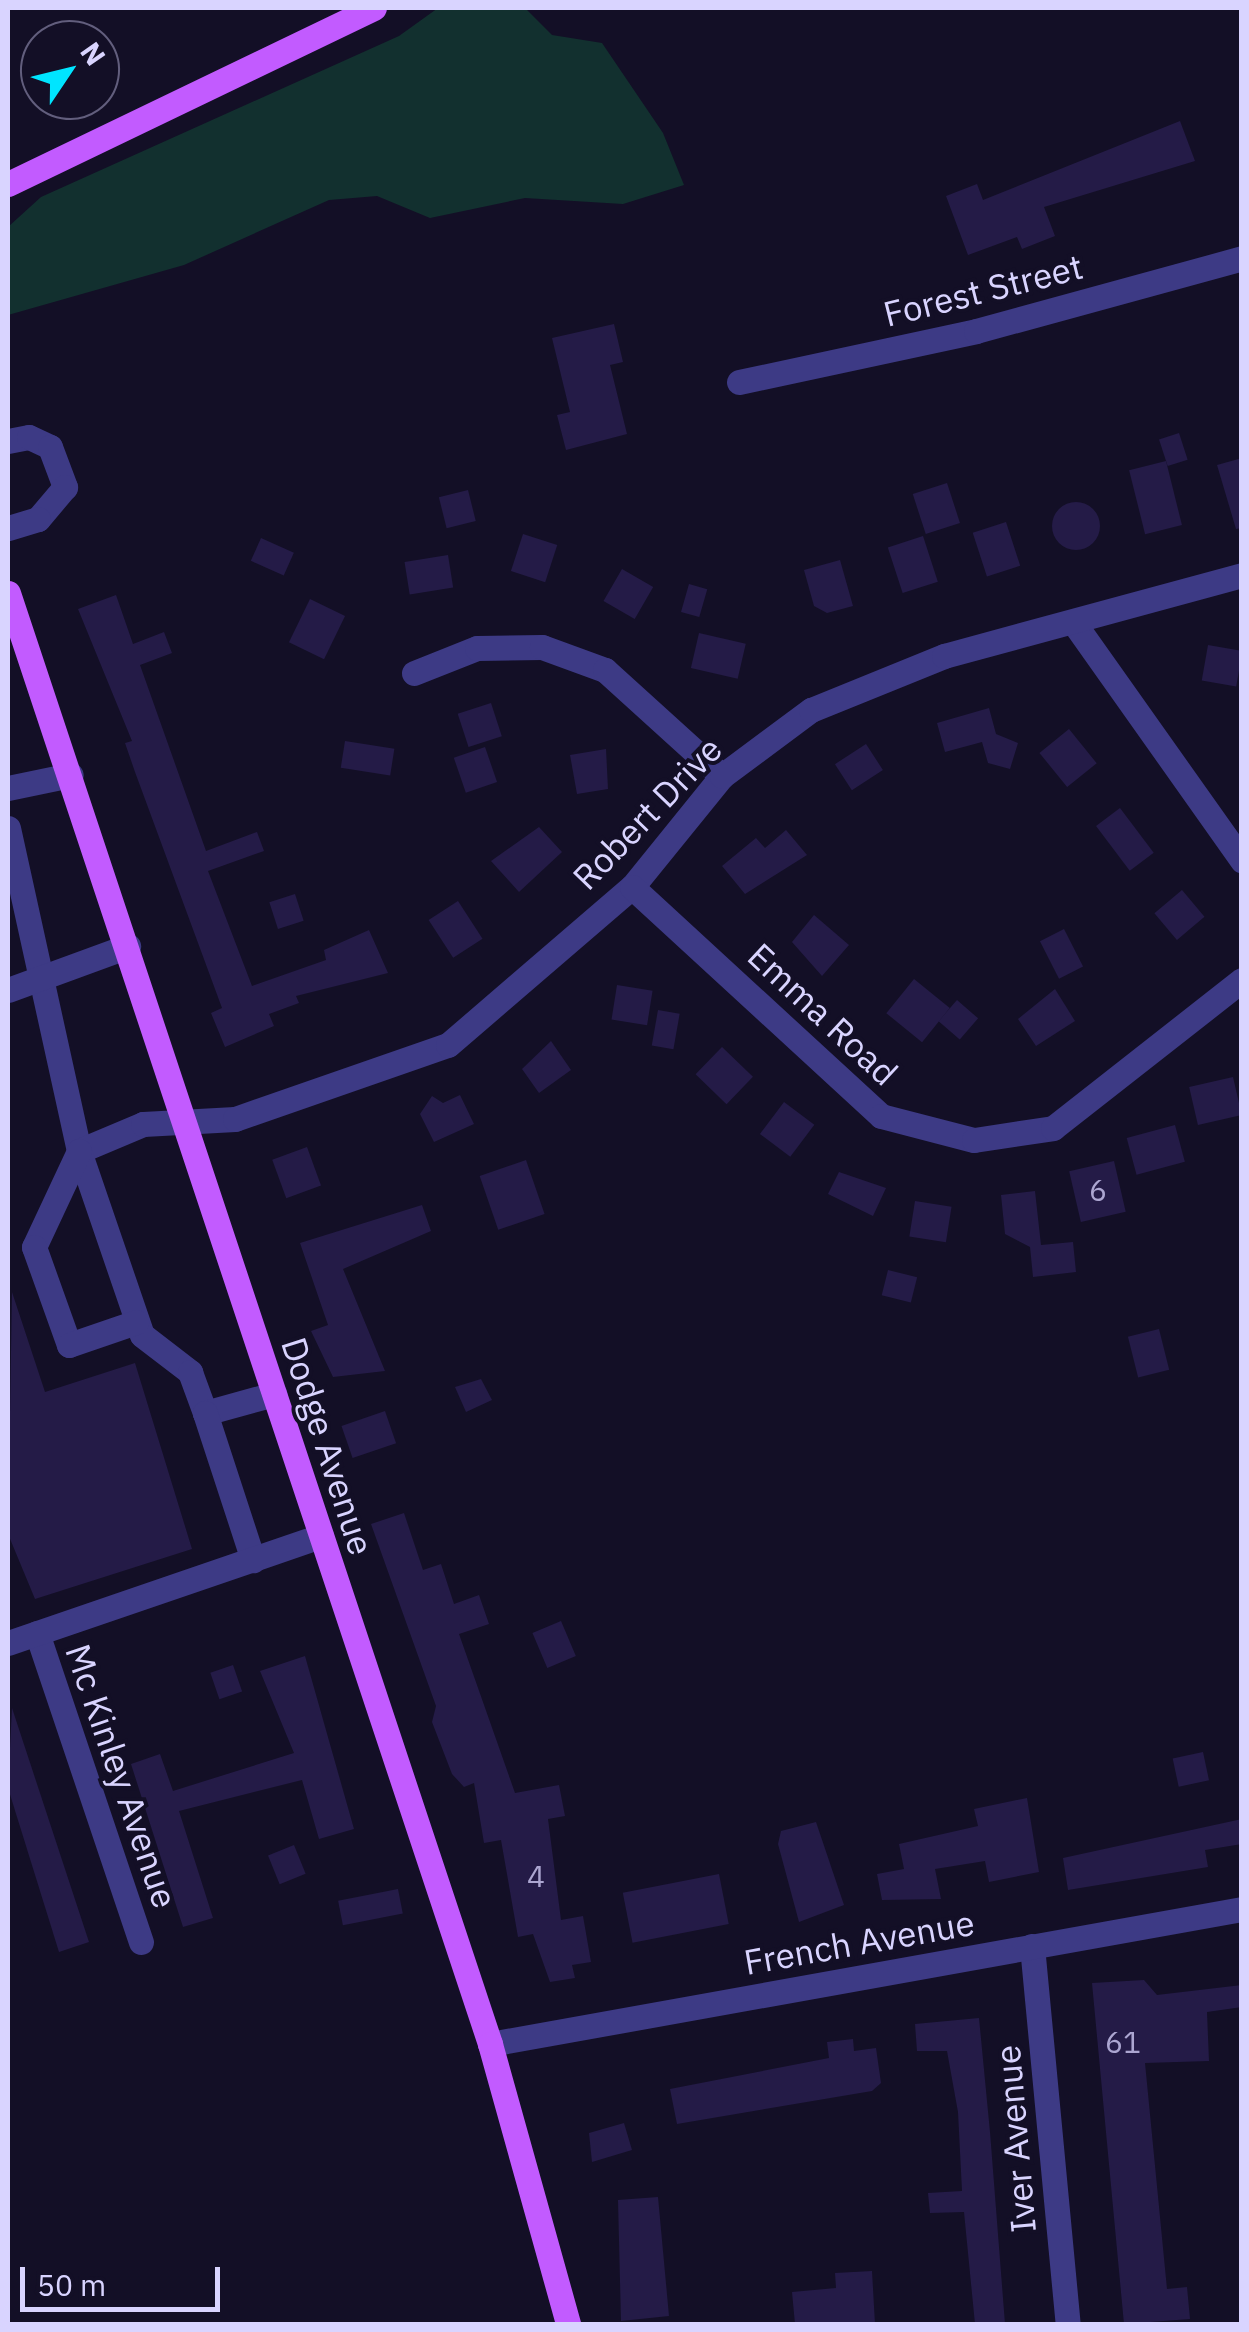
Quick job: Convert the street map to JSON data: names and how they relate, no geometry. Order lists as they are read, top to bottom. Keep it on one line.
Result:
{"streets":{"main road":["Dodge Avenue"],"street":["Forest Street","Robert Drive","Emma Road","Mc Kinley Avenue","French Avenue","Iver Avenue"]},"crossings":[["Robert Drive","Emma Road"],["Robert Drive","Dodge Avenue"],["Dodge Avenue","French Avenue"],["French Avenue","Iver Avenue"]],"house_numbers":["6","4","61"],"scale_bar":"50 m","north":"top right"}
